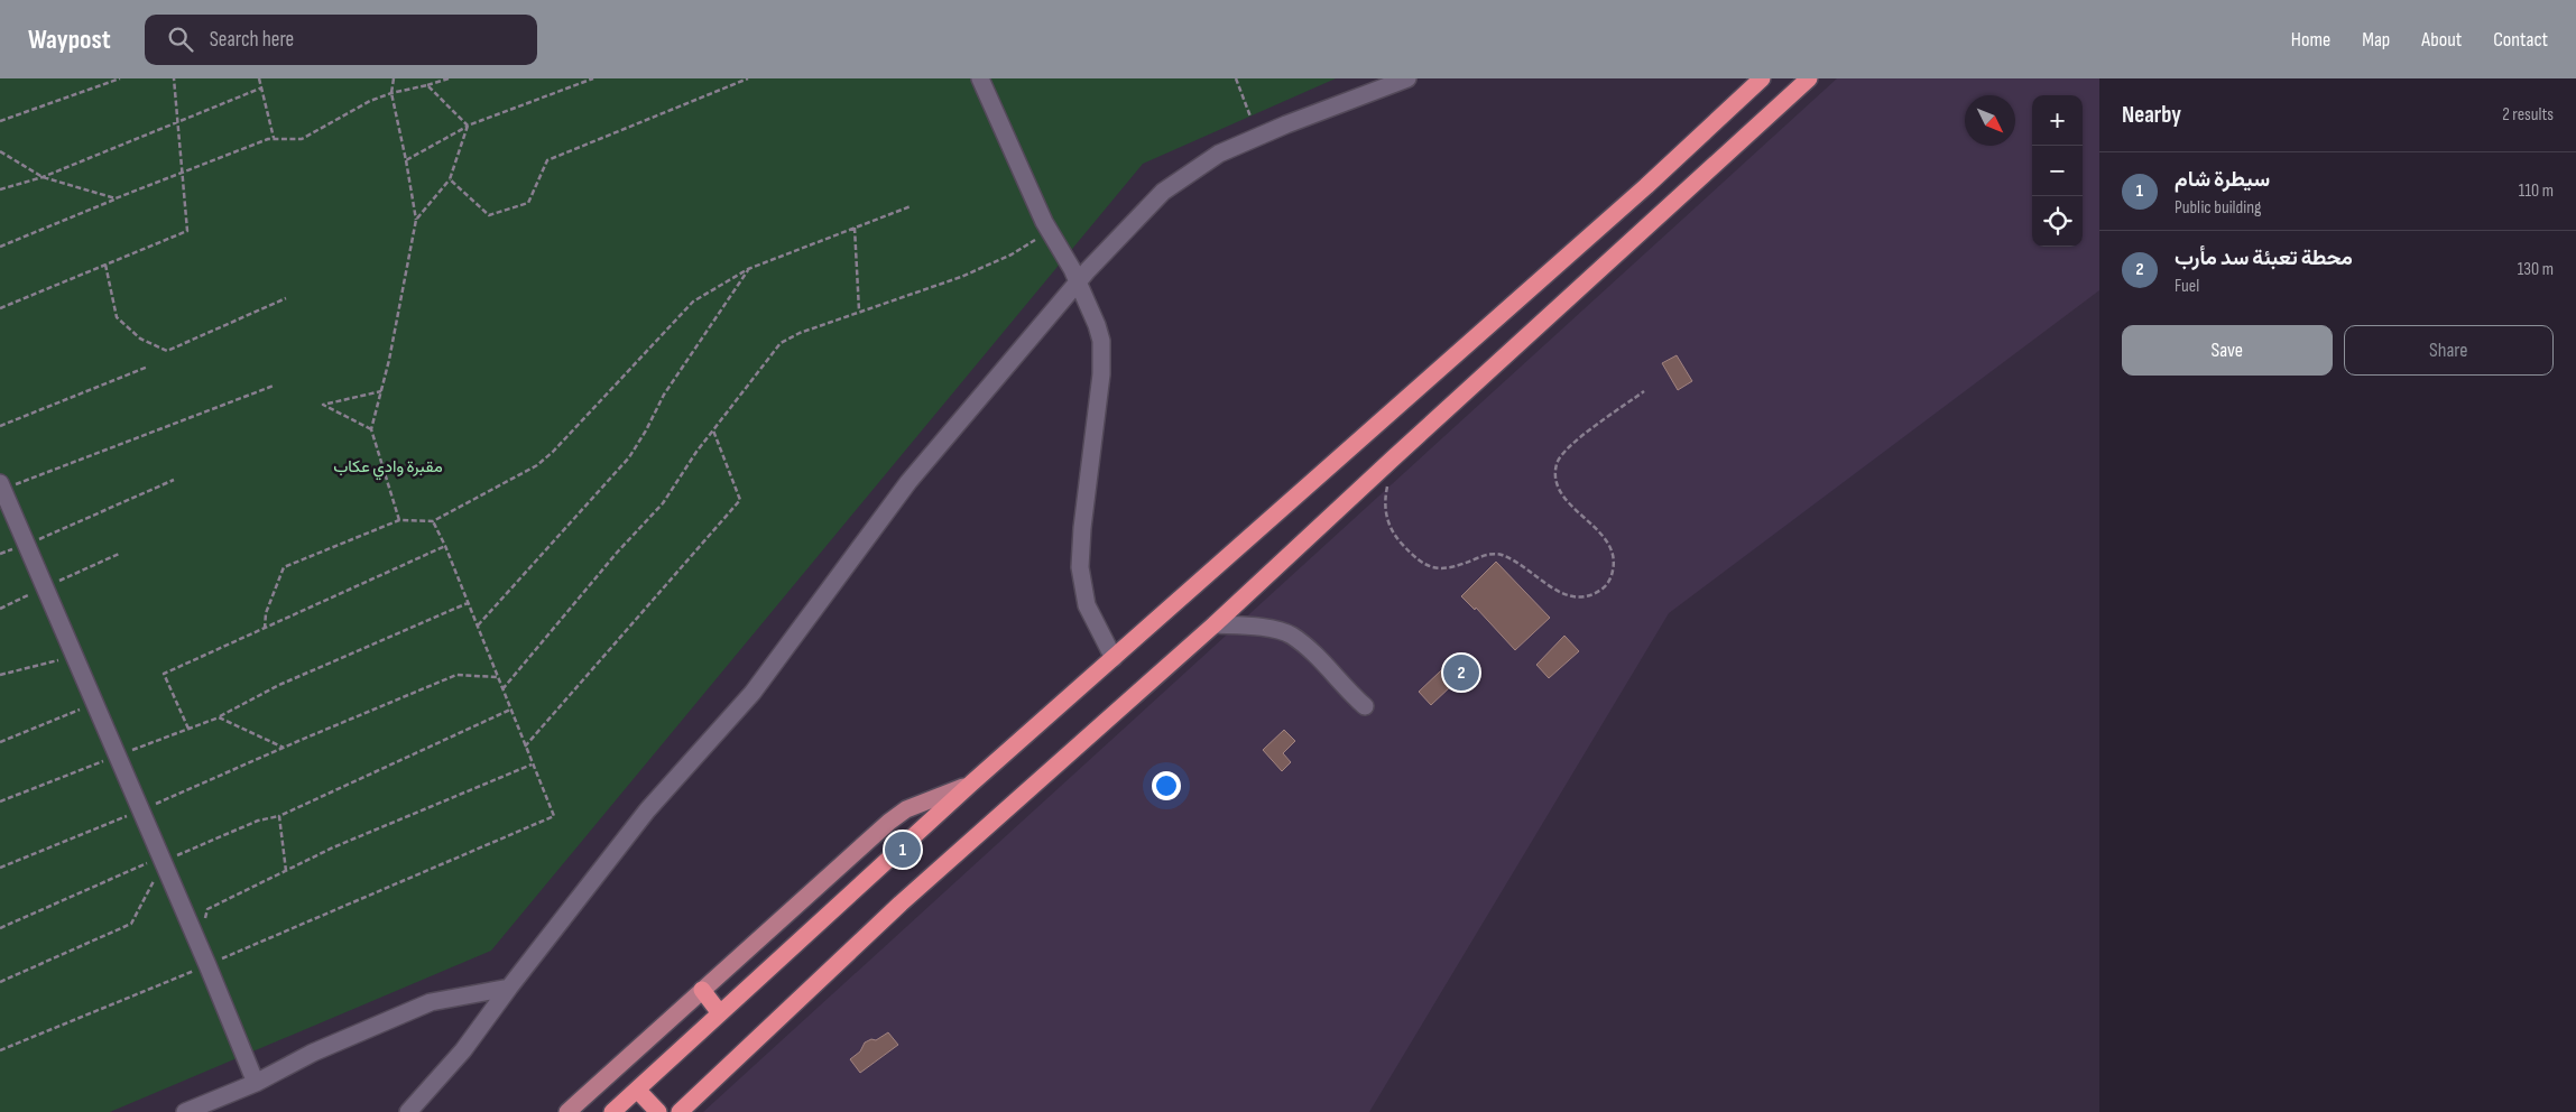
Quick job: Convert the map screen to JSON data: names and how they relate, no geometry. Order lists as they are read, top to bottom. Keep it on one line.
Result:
{"parks":["مقبرة وادي عكاب"],"north":"bottom right","page":{"header":"Waypost","search":"Search here","nav":["Home","Map","About","Contact"],"heading":["Nearby","2 results"],"map_buttons":["+","−"],"list":[{"mark":"1","name":"سيطرة شام","note":"Public building","value":"110 m"},{"mark":"2","name":"محطة تعبئة سد مأرب","note":"Fuel","value":"130 m"}],"buttons":["Save","Share"],"pins":["2","1"]}}
